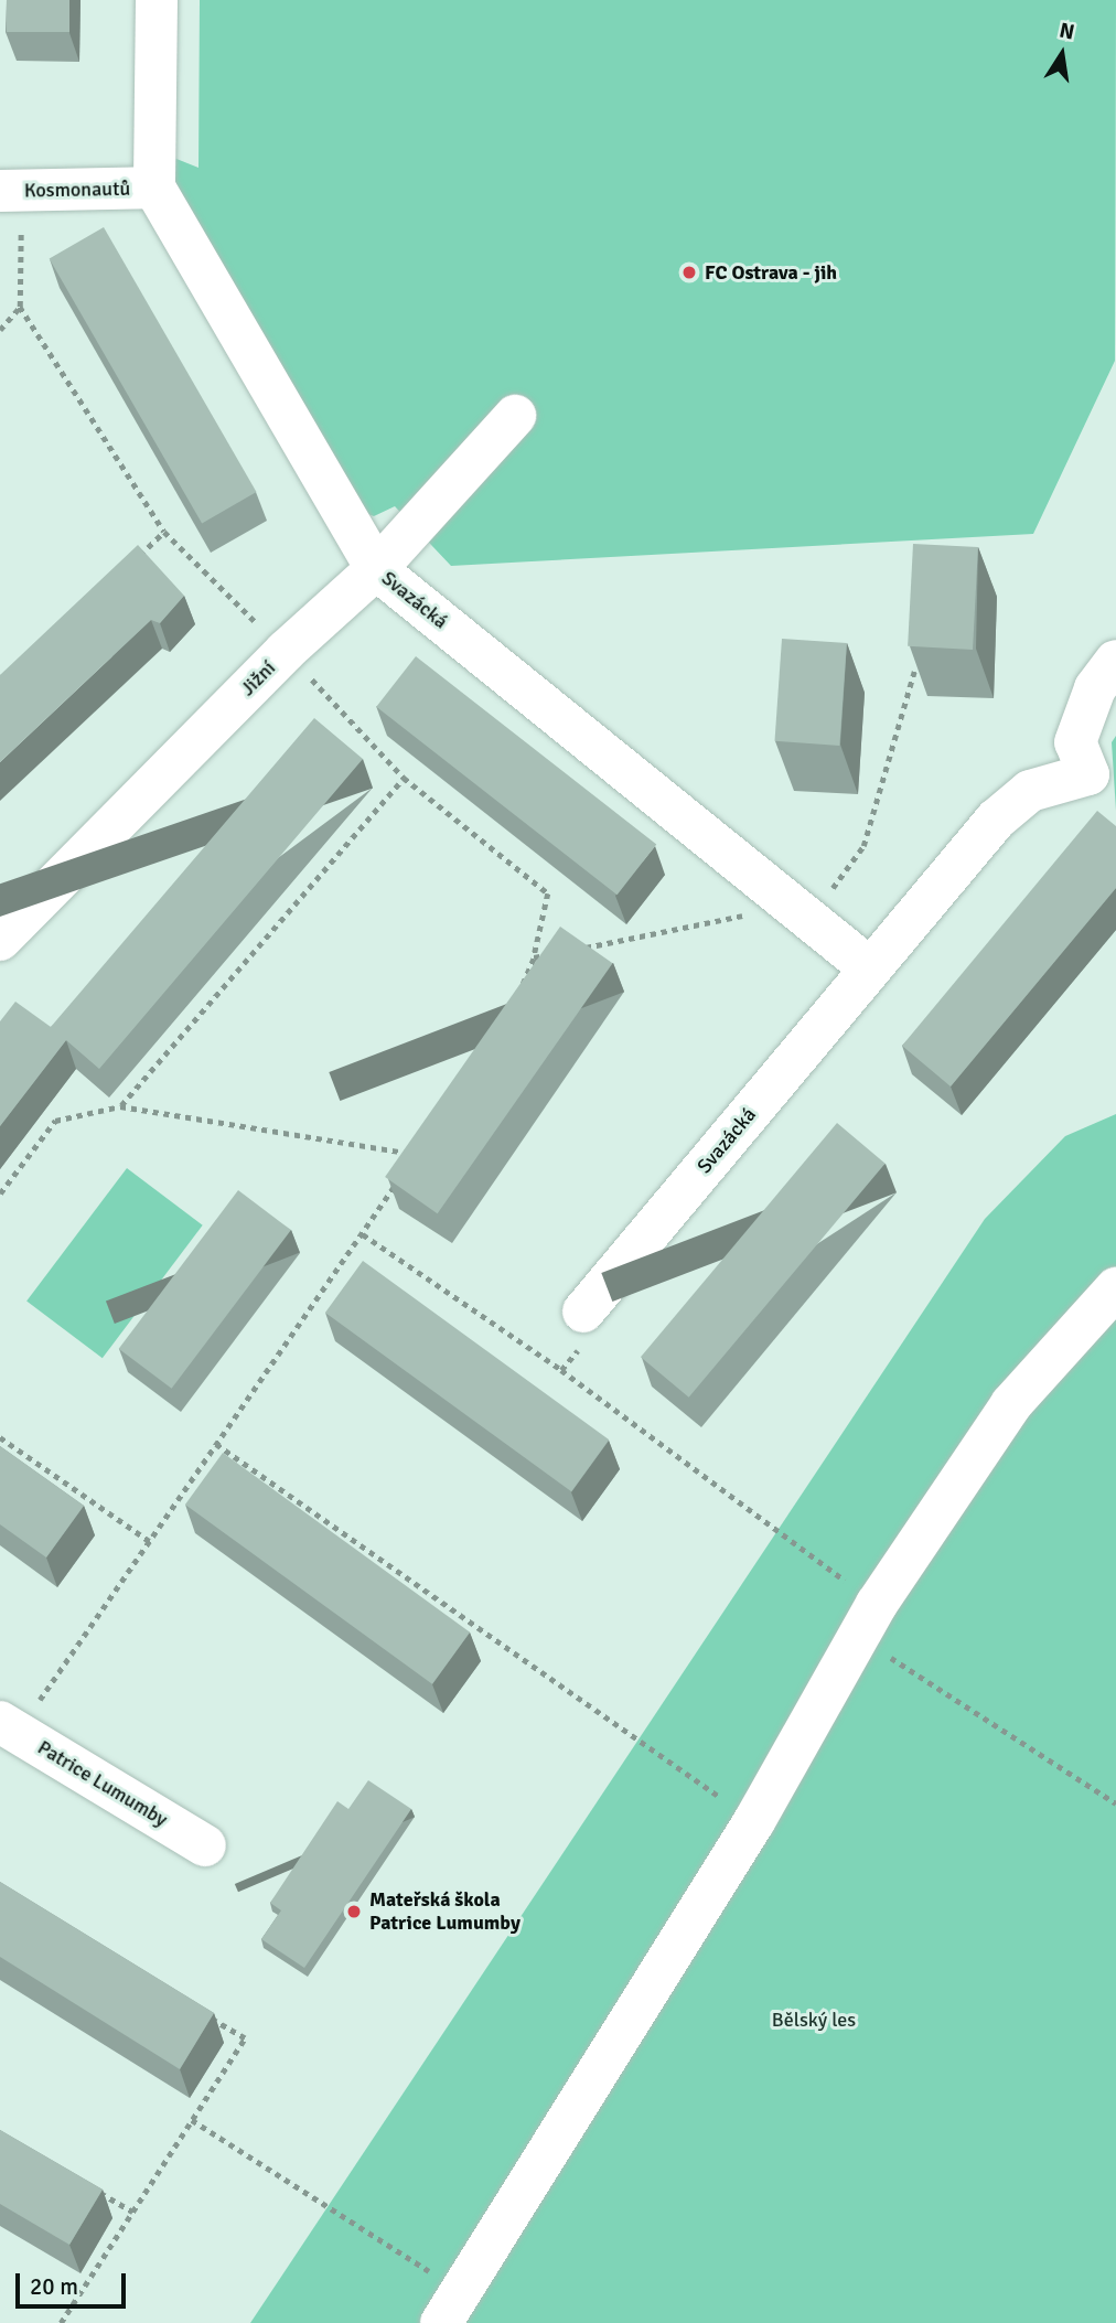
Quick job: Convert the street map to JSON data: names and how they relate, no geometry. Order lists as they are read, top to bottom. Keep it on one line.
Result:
{"streets":{"street":["Kosmonautů","Svazácká","Jižní","Patrice Lumumby"]},"crossings":[["Kosmonautů","Svazácká"],["Svazácká","Jižní"]],"parks":["Bělský les"],"places":["FC Ostrava - jih","Mateřská škola Patrice Lumumby"],"scale_bar":"20 m","north":"top"}
